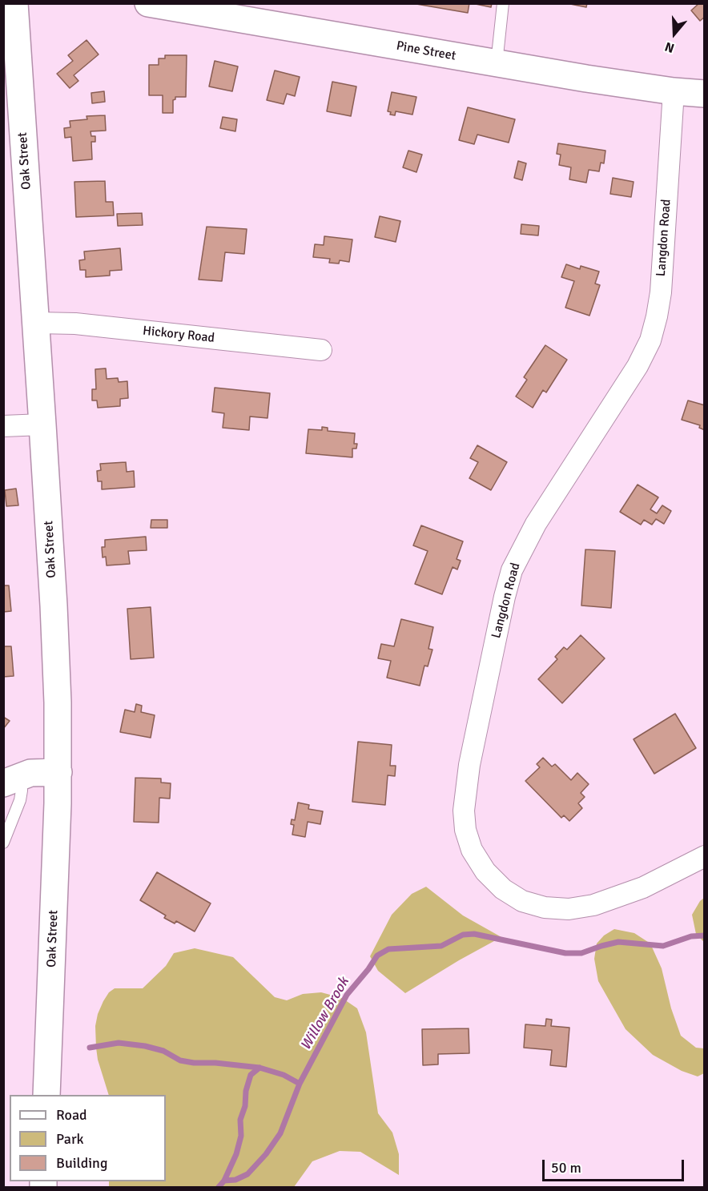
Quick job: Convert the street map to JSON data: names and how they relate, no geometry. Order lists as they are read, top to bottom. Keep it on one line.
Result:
{"streets":{"main road":["Pine Street","Oak Street"],"street":["Langdon Road","Hickory Road"]},"crossings":[["Pine Street","Langdon Road"],["Oak Street","Hickory Road"]],"water":["Willow Brook"],"legend":["Road","Park","Building"],"scale_bar":"50 m","north":"bottom"}
